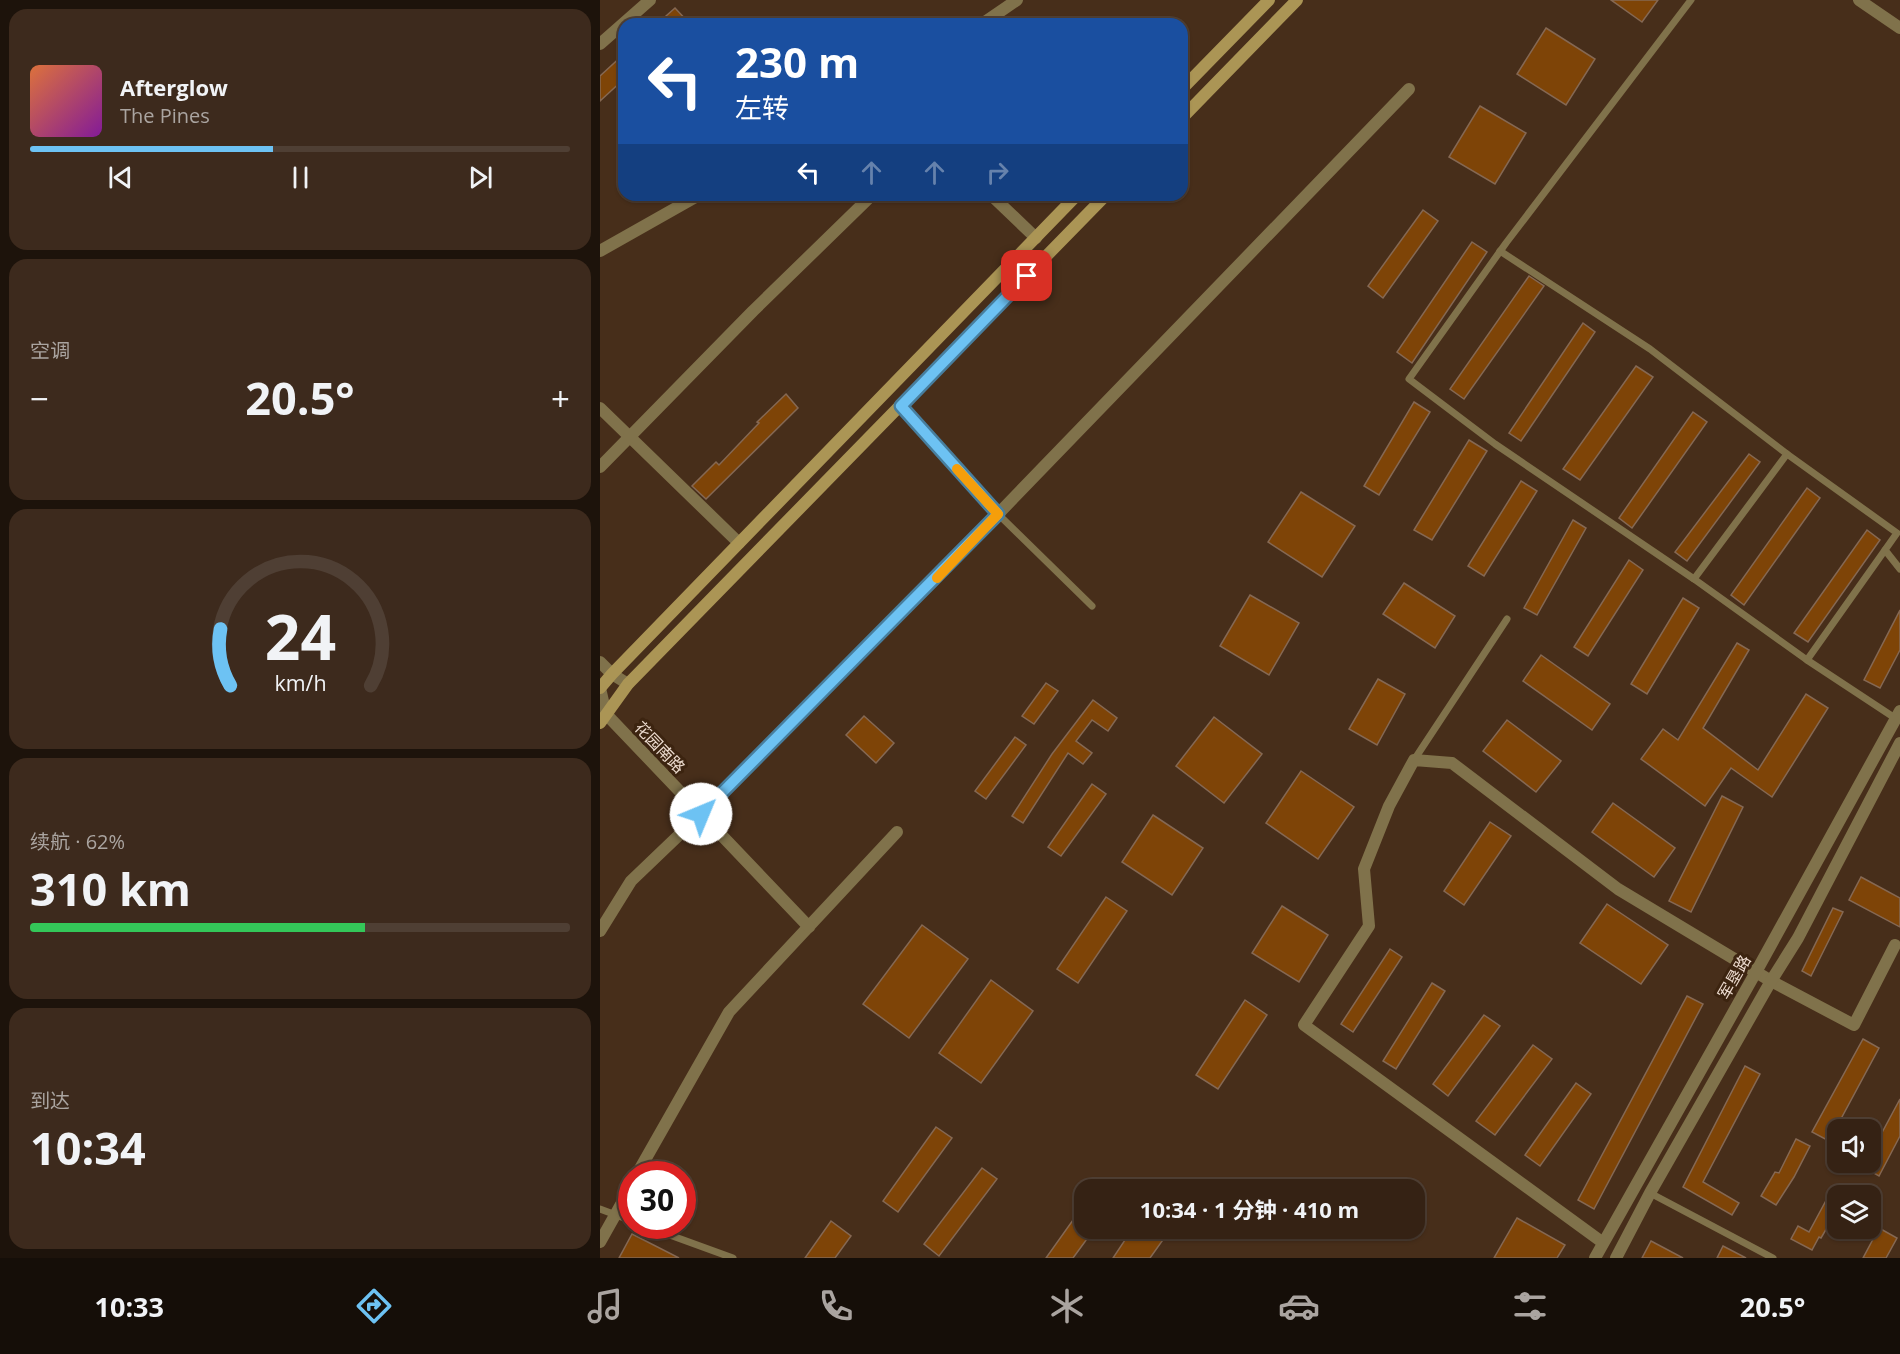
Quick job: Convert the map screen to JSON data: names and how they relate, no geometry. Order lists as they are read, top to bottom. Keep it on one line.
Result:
{"streets":{"street":["花园南路","军垦路"]},"page":{"turn":["230 m","左转"],"song":["Afterglow","The Pines"],"tile":["空调",["续航 · 62%","310 km"],["到达","10:34"]],"heat":["−","20.5°","+"],"limit":"30","trip":"10:34 · 1 分钟 · 410 m","tabs":["10:33","20.5°"],"gauge":["24","km/h"]}}
